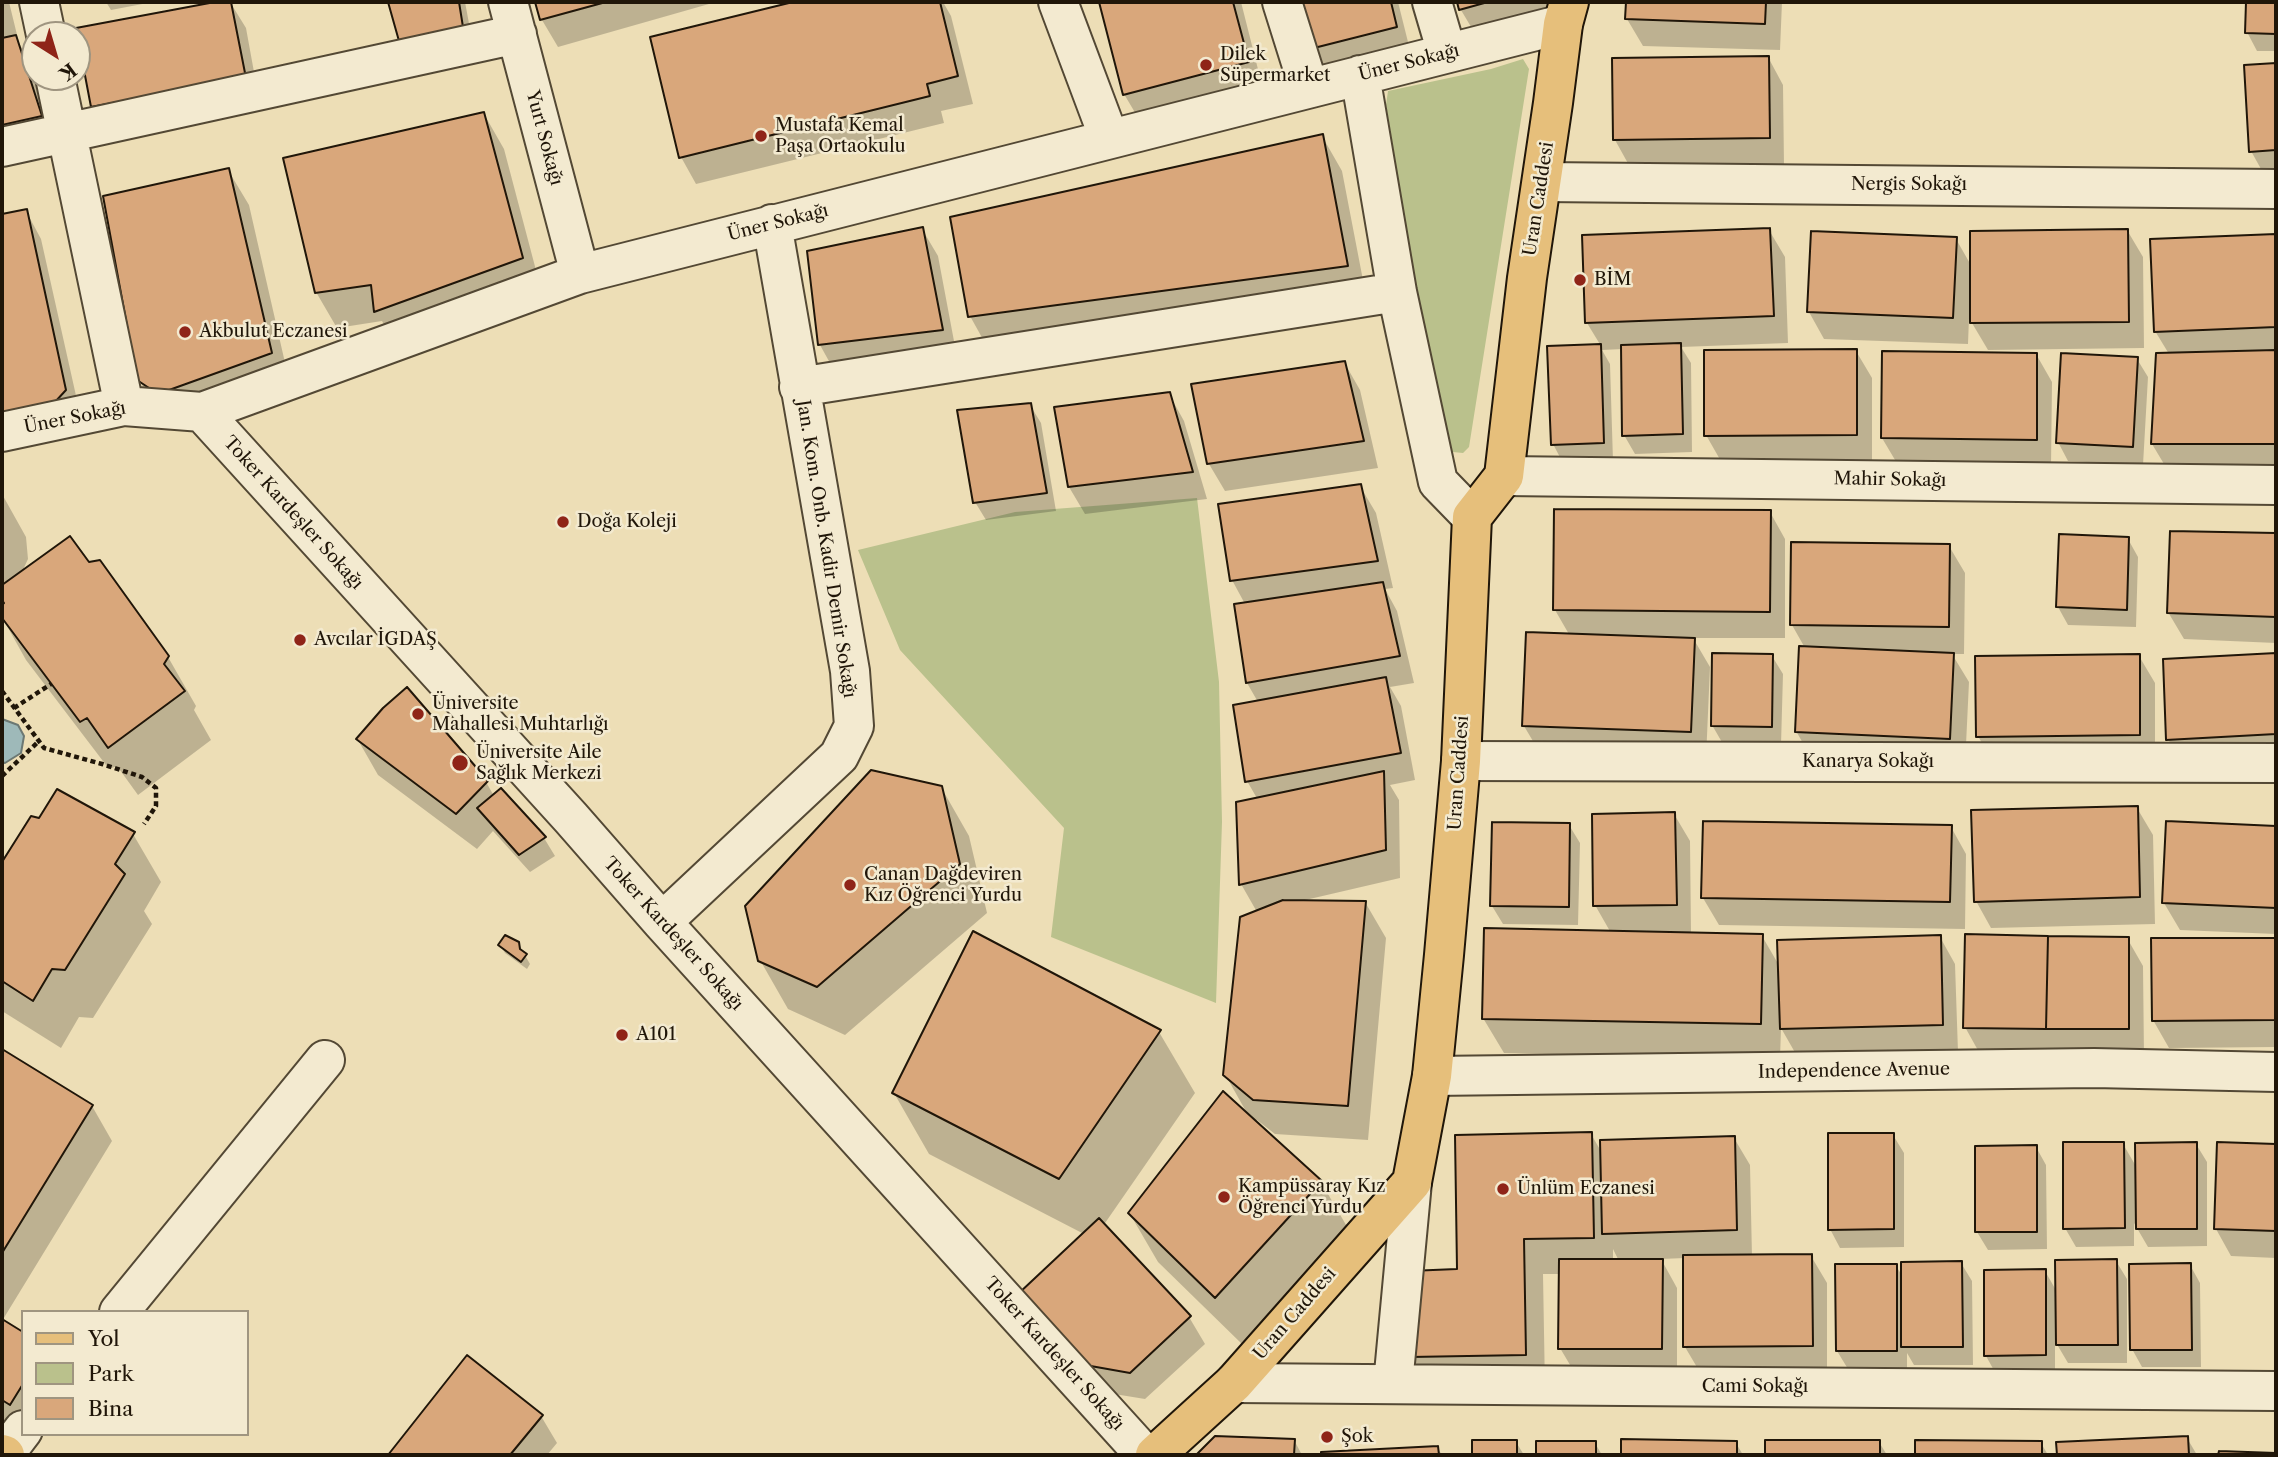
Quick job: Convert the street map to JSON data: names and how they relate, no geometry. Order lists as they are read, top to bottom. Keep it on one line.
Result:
{"streets":{"main road":["Uran Caddesi"],"street":["Üner Sokağı","Yurt Sokağı","Nergis Sokağı","Mahir Sokağı","Toker Kardeşler Sokağı","Jan. Kom. Onb. Kadir Demir Sokağı","Kanarya Sokağı","Independence Avenue","Cami Sokağı"]},"crossings":[["Üner Sokağı","Yurt Sokağı"],["Üner Sokağı","Uran Caddesi"],["Üner Sokağı","Toker Kardeşler Sokağı"],["Üner Sokağı","Jan. Kom. Onb. Kadir Demir Sokağı"],["Nergis Sokağı","Uran Caddesi"],["Uran Caddesi","Mahir Sokağı"],["Uran Caddesi","Kanarya Sokağı"],["Uran Caddesi","Independence Avenue"],["Uran Caddesi","Cami Sokağı"],["Toker Kardeşler Sokağı","Jan. Kom. Onb. Kadir Demir Sokağı"]],"places":["Dilek Süpermarket","Mustafa Kemal Paşa Ortaokulu","BİM","Akbulut Eczanesi","Doğa Koleji","Avcılar İGDAŞ","Üniversite Mahallesi Muhtarlığı","Üniversite Aile Sağlık Merkezi","Canan Dağdeviren Kız Öğrenci Yurdu","A101","Ünlüm Eczanesi","Kampüssaray Kız Öğrenci Yurdu","Şok"],"legend":["Yol","Park","Bina"],"north":"bottom right"}
